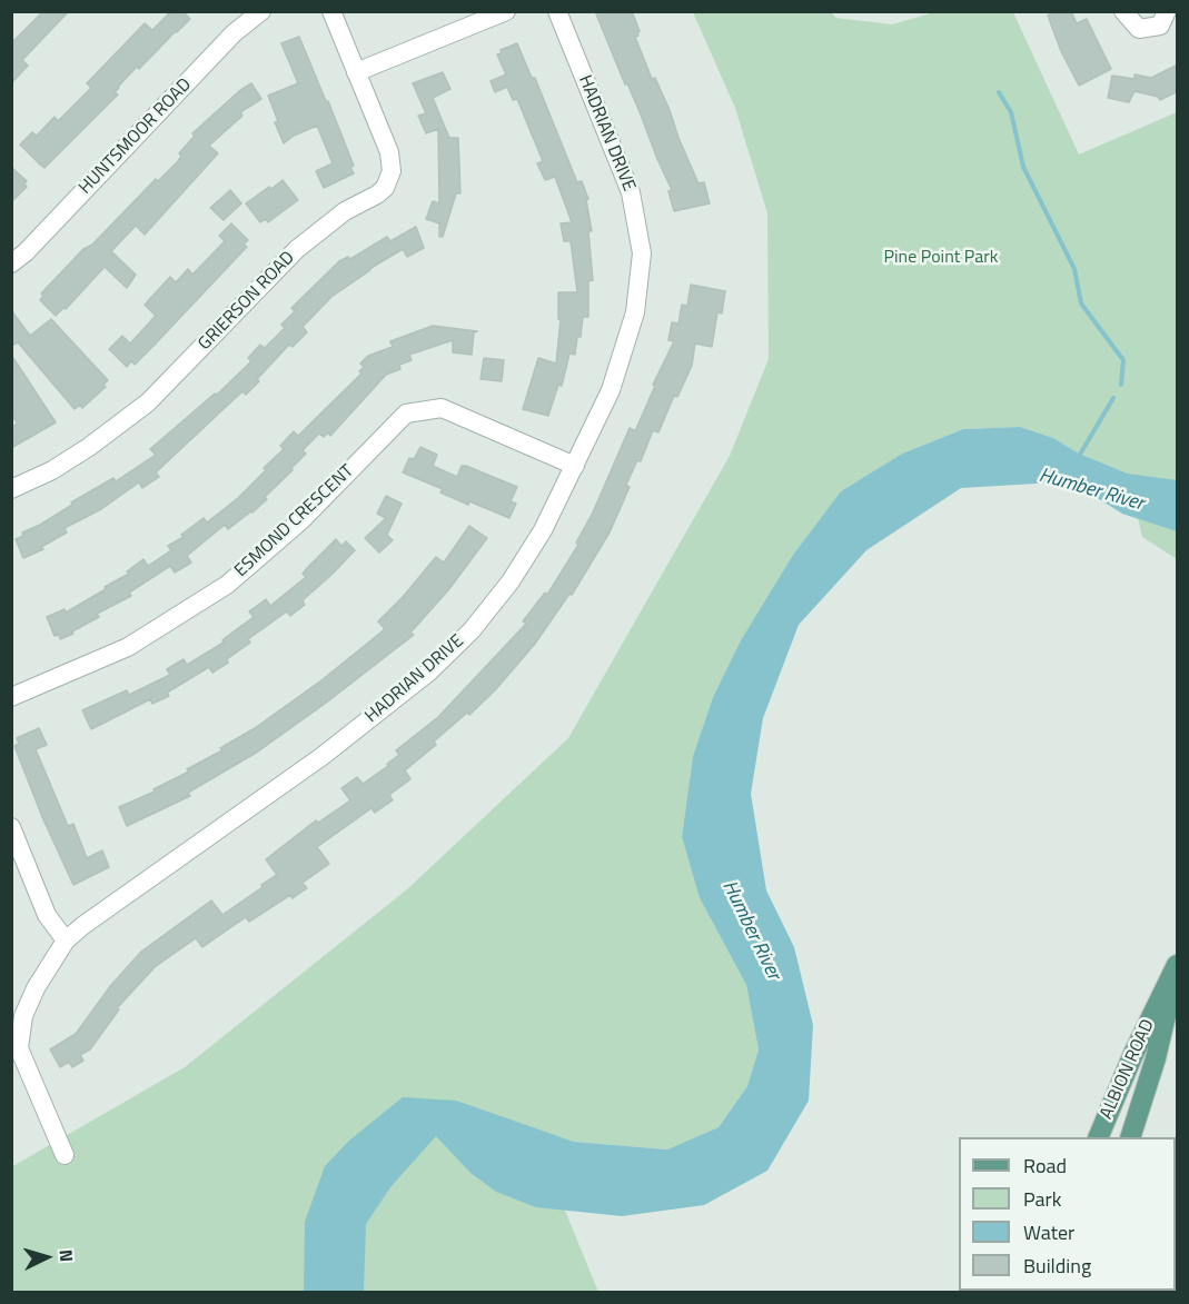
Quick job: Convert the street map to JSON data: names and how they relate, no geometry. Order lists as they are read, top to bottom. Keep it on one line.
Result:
{"streets":{"main road":["ALBION ROAD"],"street":["HADRIAN DRIVE","HUNTSMOOR ROAD","GRIERSON ROAD","ESMOND CRESCENT"]},"crossings":[["HADRIAN DRIVE","ESMOND CRESCENT"]],"water":["Humber River"],"parks":["Pine Point Park"],"legend":["Road","Park","Water","Building"],"north":"right"}
